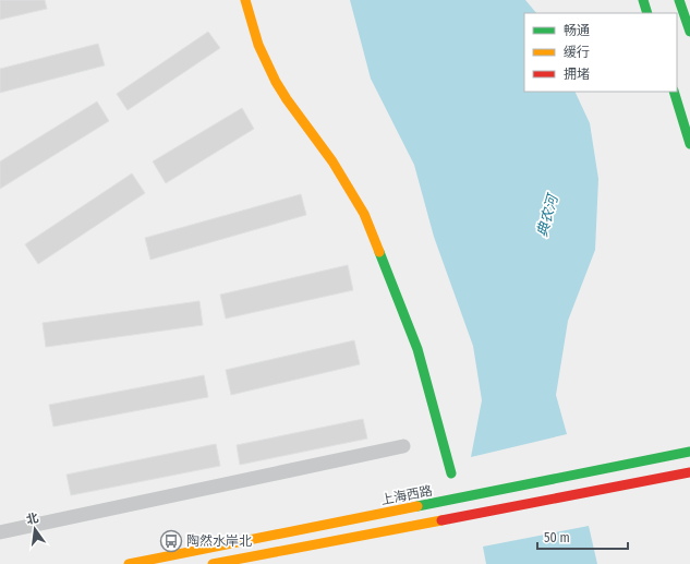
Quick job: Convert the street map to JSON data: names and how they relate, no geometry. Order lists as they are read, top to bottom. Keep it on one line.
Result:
{"streets":{"main road":["上海西路"]},"water":["典农河"],"places":{"bus stop":["陶然水岸北"]},"legend":["畅通","缓行","拥堵"],"scale_bar":"50 m","north":"top"}
